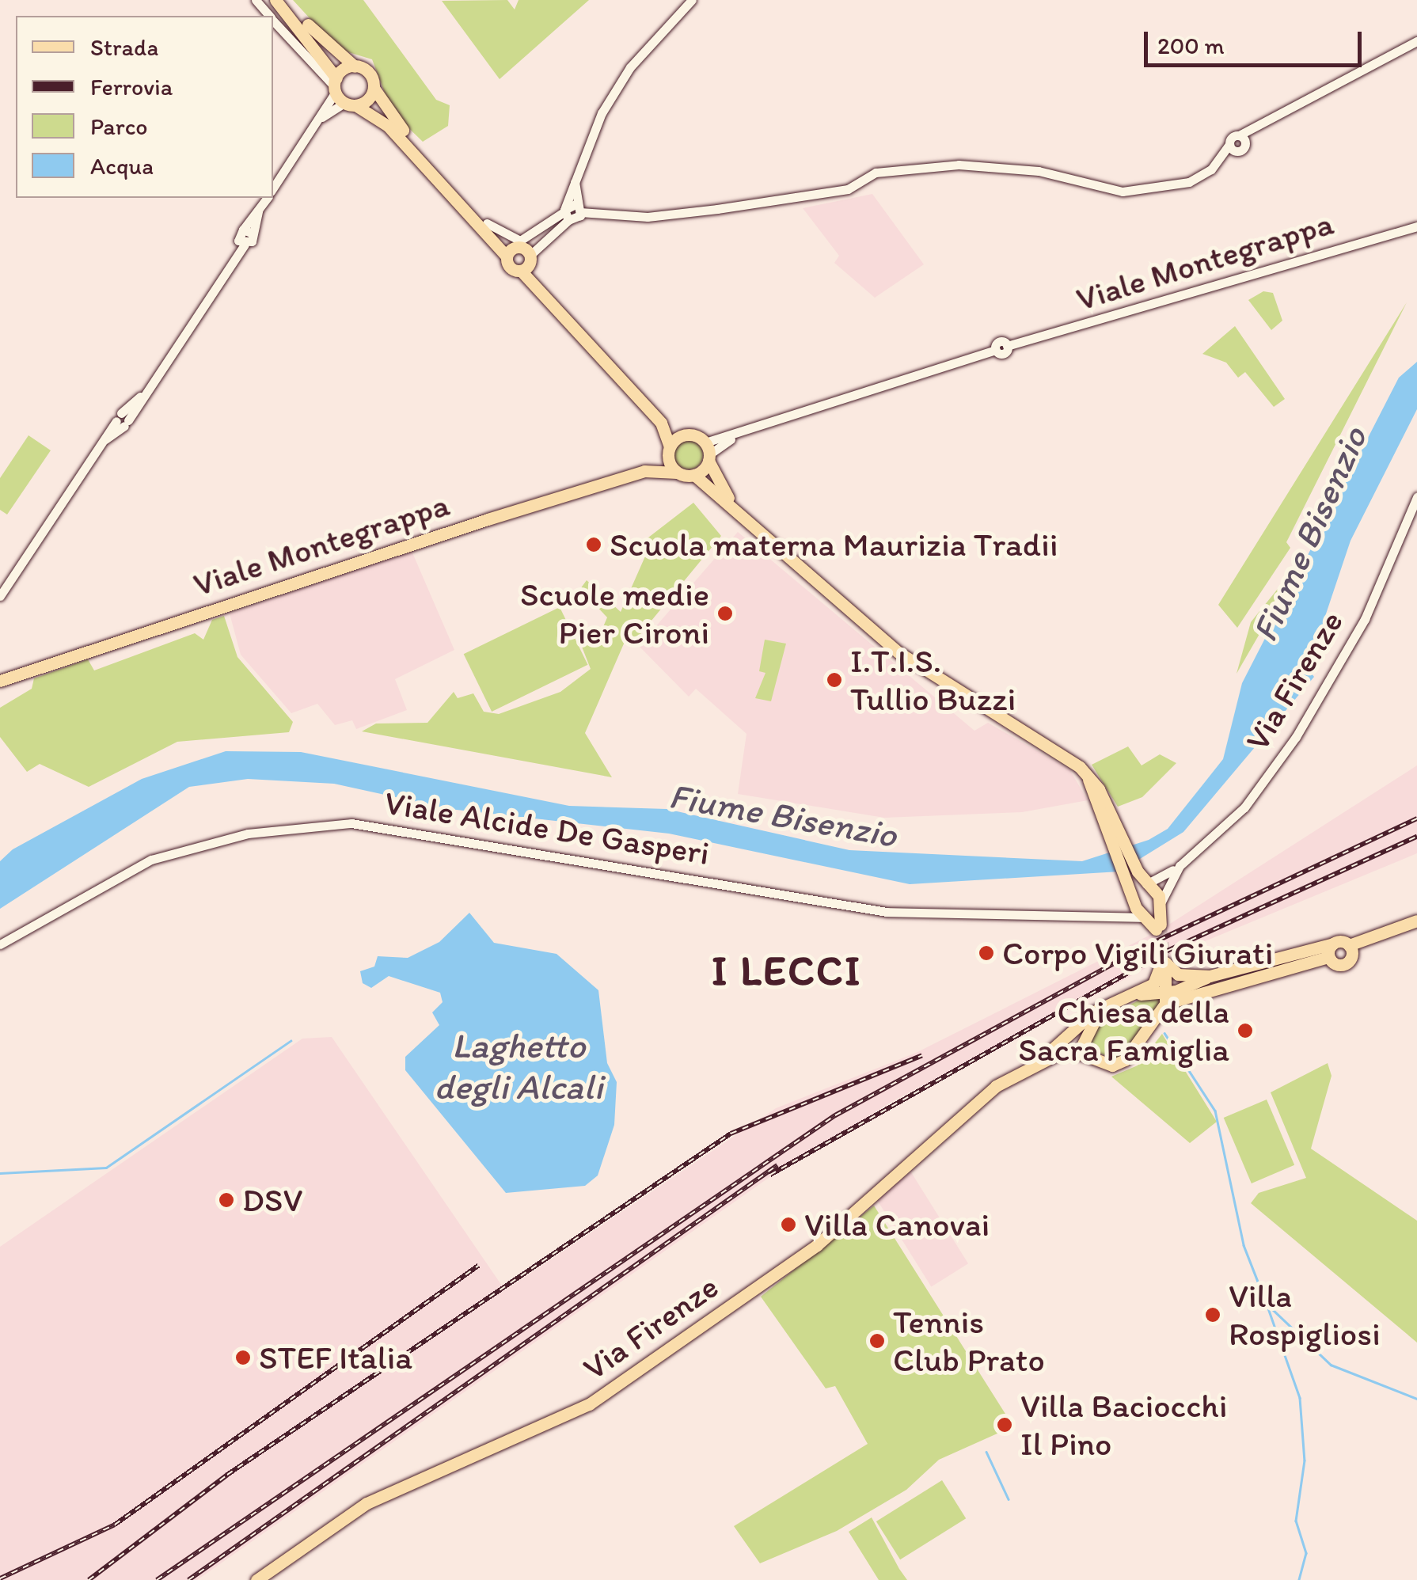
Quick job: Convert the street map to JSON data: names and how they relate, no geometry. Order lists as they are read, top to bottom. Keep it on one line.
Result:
{"streets":{"main road":["Viale Montegrappa","Via Firenze"],"street":["Viale Alcide De Gasperi"]},"districts":["I LECCI"],"water":["Fiume Bisenzio","Laghetto degli Alcali"],"places":["Scuola materna Maurizia Tradii","Scuole medie Pier Cironi","I.T.I.S. Tullio Buzzi","Corpo Vigili Giurati","Chiesa della Sacra Famiglia","DSV","Villa Canovai","Villa Rospigliosi","Tennis Club Prato","STEF Italia","Villa Baciocchi Il Pino"],"legend":["Strada","Ferrovia","Parco","Acqua"],"scale_bar":"200 m"}
